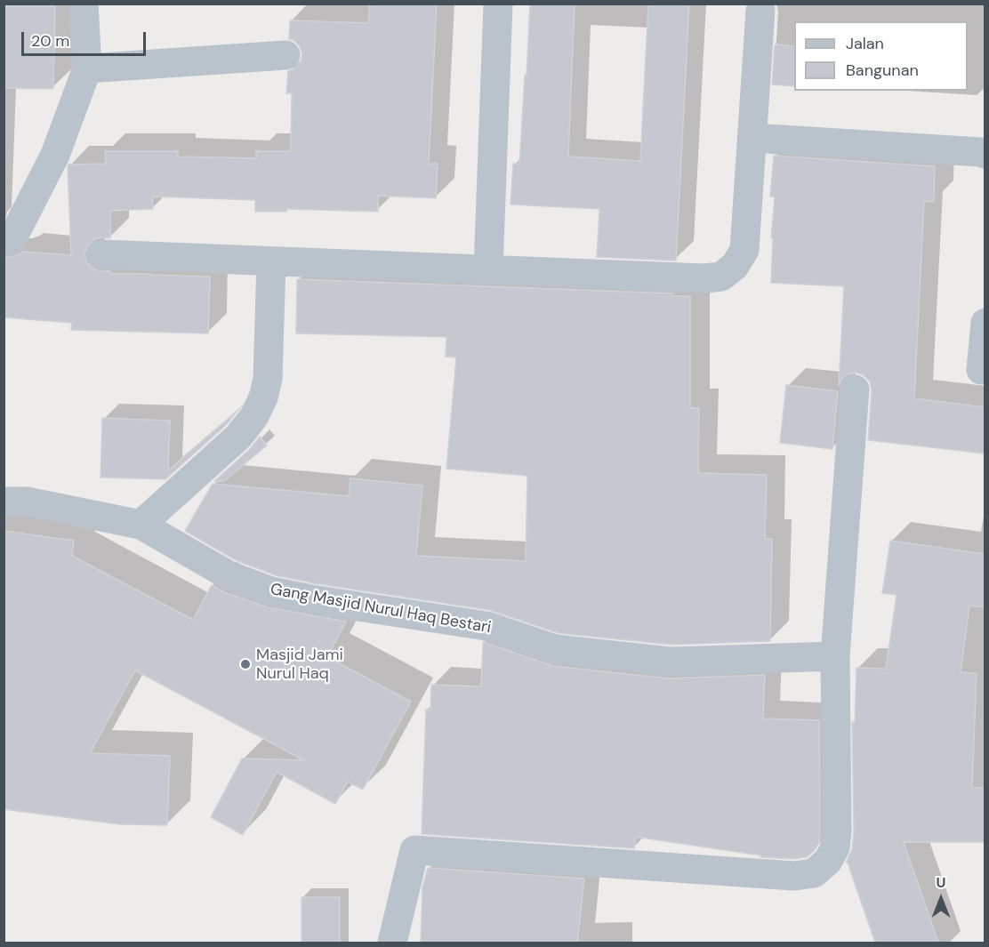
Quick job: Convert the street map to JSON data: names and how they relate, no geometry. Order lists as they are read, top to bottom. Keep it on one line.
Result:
{"streets":{"street":["Gang Masjid Nurul Haq Bestari"]},"places":["Masjid Jami Nurul Haq"],"legend":["Jalan","Bangunan"],"scale_bar":"20 m","north":"top"}
